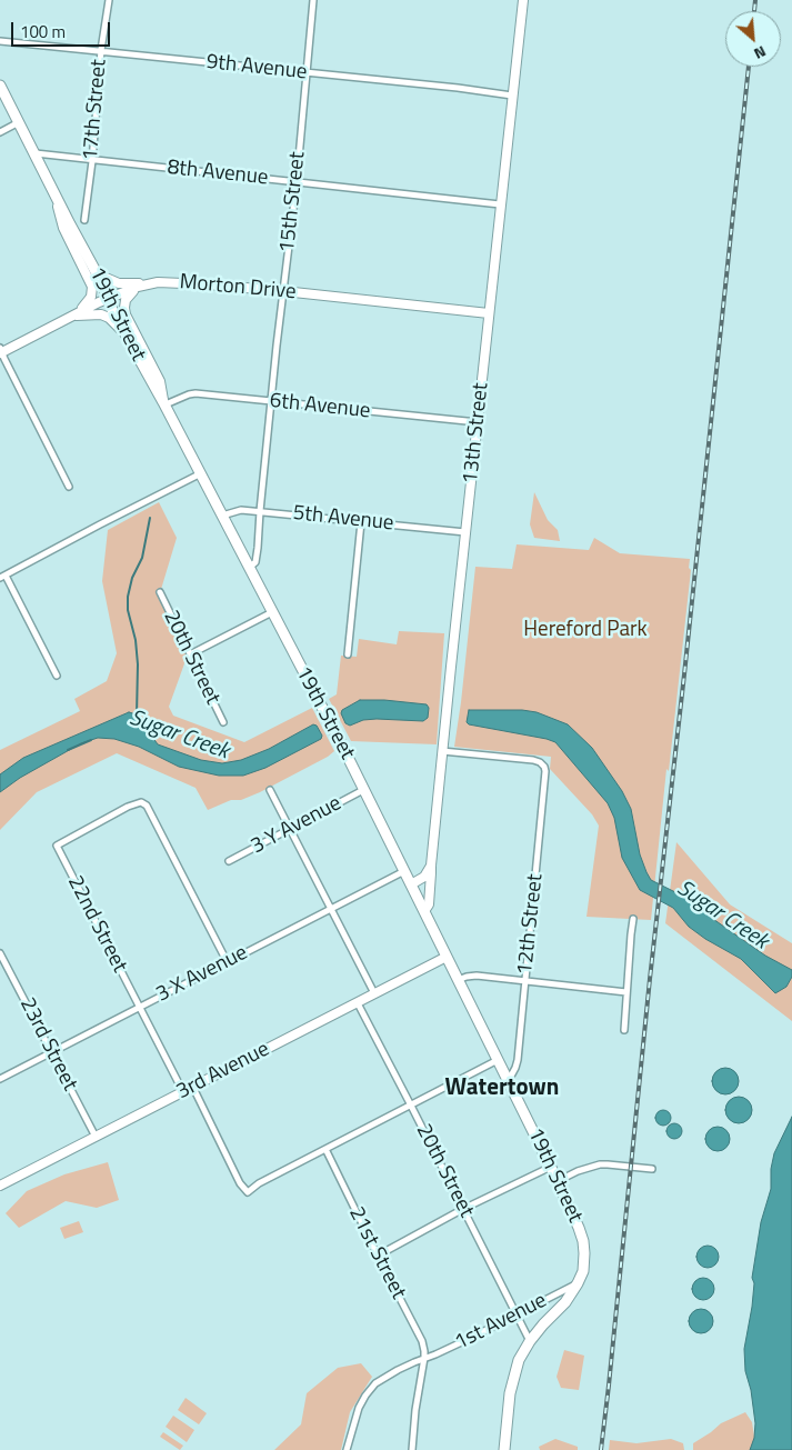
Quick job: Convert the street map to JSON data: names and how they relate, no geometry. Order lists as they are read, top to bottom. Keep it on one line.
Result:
{"streets":{"main road":["19th Street"],"street":["9th Avenue","17th Street","8th Avenue","15th Street","Morton Drive","6th Avenue","13th Street","5th Avenue","20th Street","3 Y Avenue","22nd Street","12th Street","3 X Avenue","23rd Street","3rd Avenue","21st Street","1st Avenue"]},"crossings":[["9th Avenue","17th Street"],["9th Avenue","15th Street"],["9th Avenue","13th Street"],["17th Street","8th Avenue"],["8th Avenue","15th Street"],["8th Avenue","19th Street"],["8th Avenue","13th Street"],["15th Street","Morton Drive"],["15th Street","19th Street"],["15th Street","6th Avenue"],["15th Street","5th Avenue"],["Morton Drive","19th Street"],["Morton Drive","13th Street"],["19th Street","6th Avenue"],["19th Street","13th Street"],["19th Street","5th Avenue"],["19th Street","20th Street"],["19th Street","3 Y Avenue"],["19th Street","12th Street"],["19th Street","3 X Avenue"],["19th Street","3rd Avenue"],["19th Street","1st Avenue"],["6th Avenue","13th Street"],["13th Street","5th Avenue"],["13th Street","12th Street"],["20th Street","3rd Avenue"],["20th Street","1st Avenue"],["22nd Street","3 X Avenue"],["22nd Street","3rd Avenue"],["3 X Avenue","23rd Street"],["23rd Street","3rd Avenue"],["21st Street","1st Avenue"]],"districts":["Watertown"],"water":["Sugar Creek"],"parks":["Hereford Park"],"scale_bar":"100 m","north":"bottom right"}
